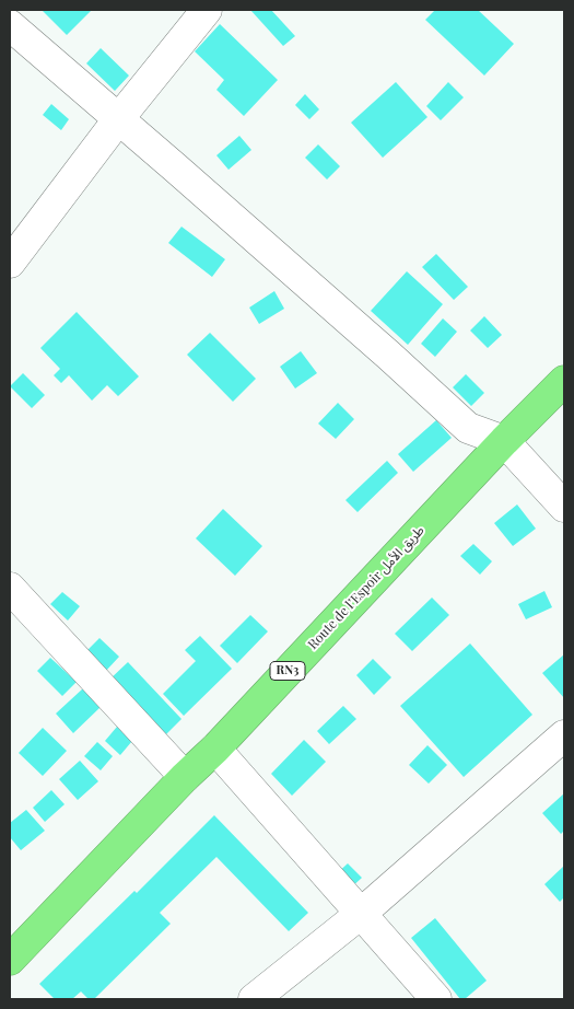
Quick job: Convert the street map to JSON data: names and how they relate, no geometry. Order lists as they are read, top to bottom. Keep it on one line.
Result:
{"streets":{"highway":["Route de l’Espoir طريق الأمل","RN3"]}}
